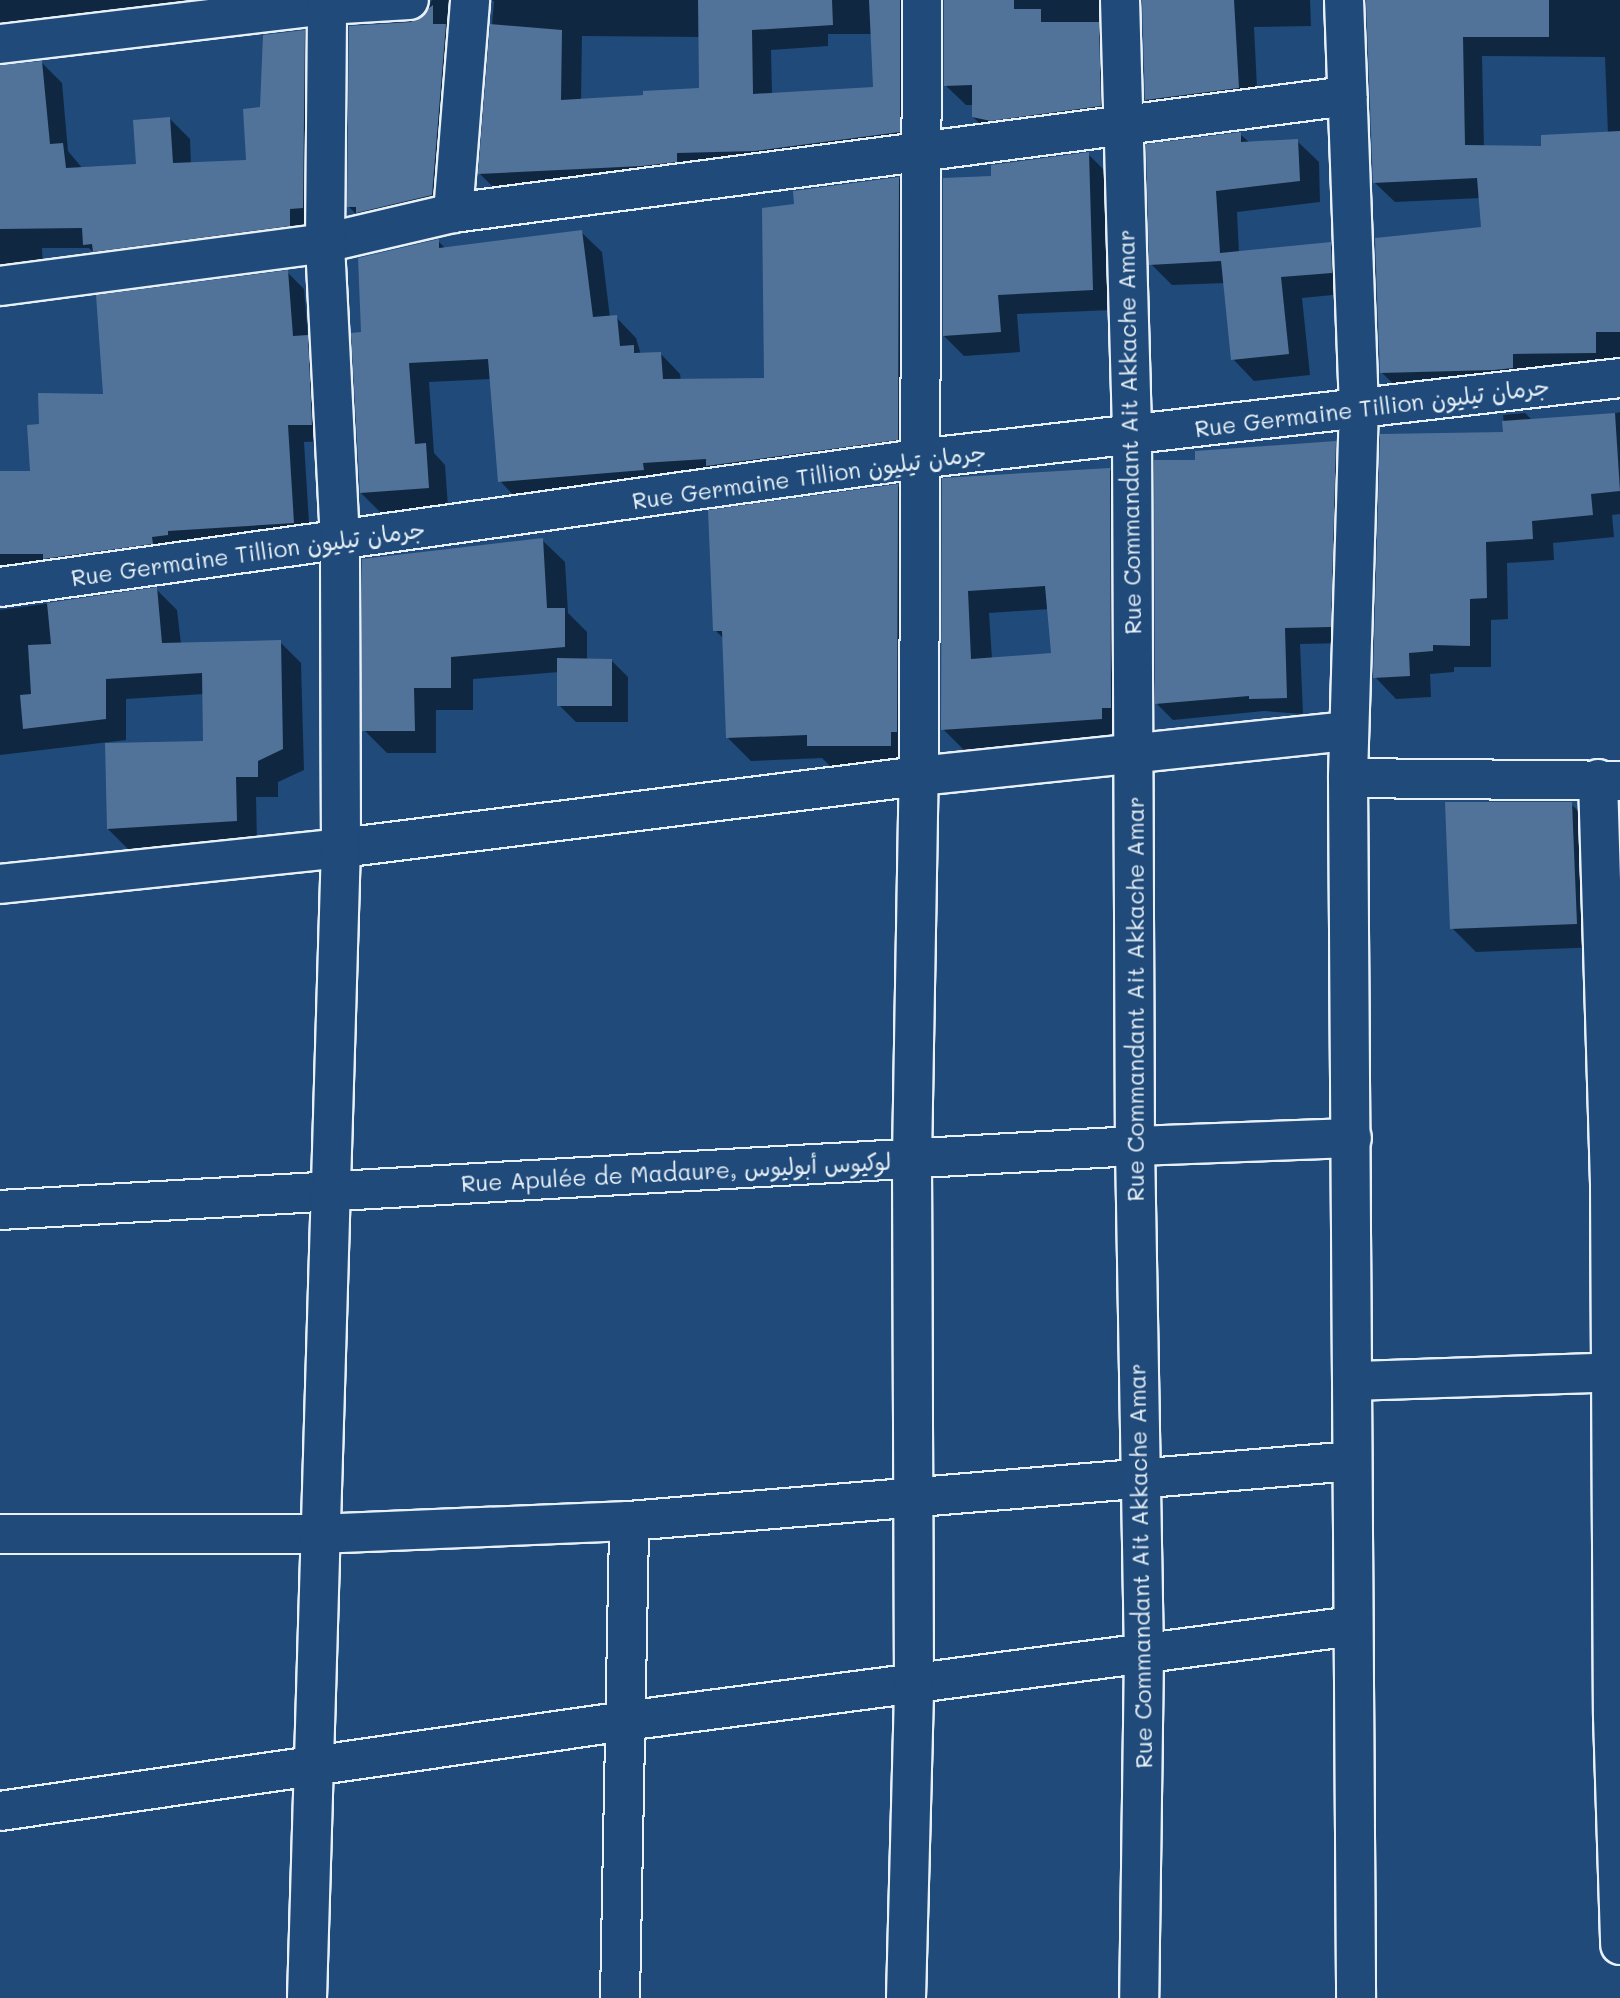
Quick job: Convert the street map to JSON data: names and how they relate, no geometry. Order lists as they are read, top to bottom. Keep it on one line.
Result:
{"streets":{"street":["Rue Germaine Tillion جرمان تيليون","Rue Commandant Ait Akkache Amar","Rue Apulée de Madaure, لوكيوس أبوليوس"]},"crossings":[["Rue Germaine Tillion جرمان تيليون","Rue Commandant Ait Akkache Amar"],["Rue Commandant Ait Akkache Amar","Rue Apulée de Madaure, لوكيوس أبوليوس"]]}
